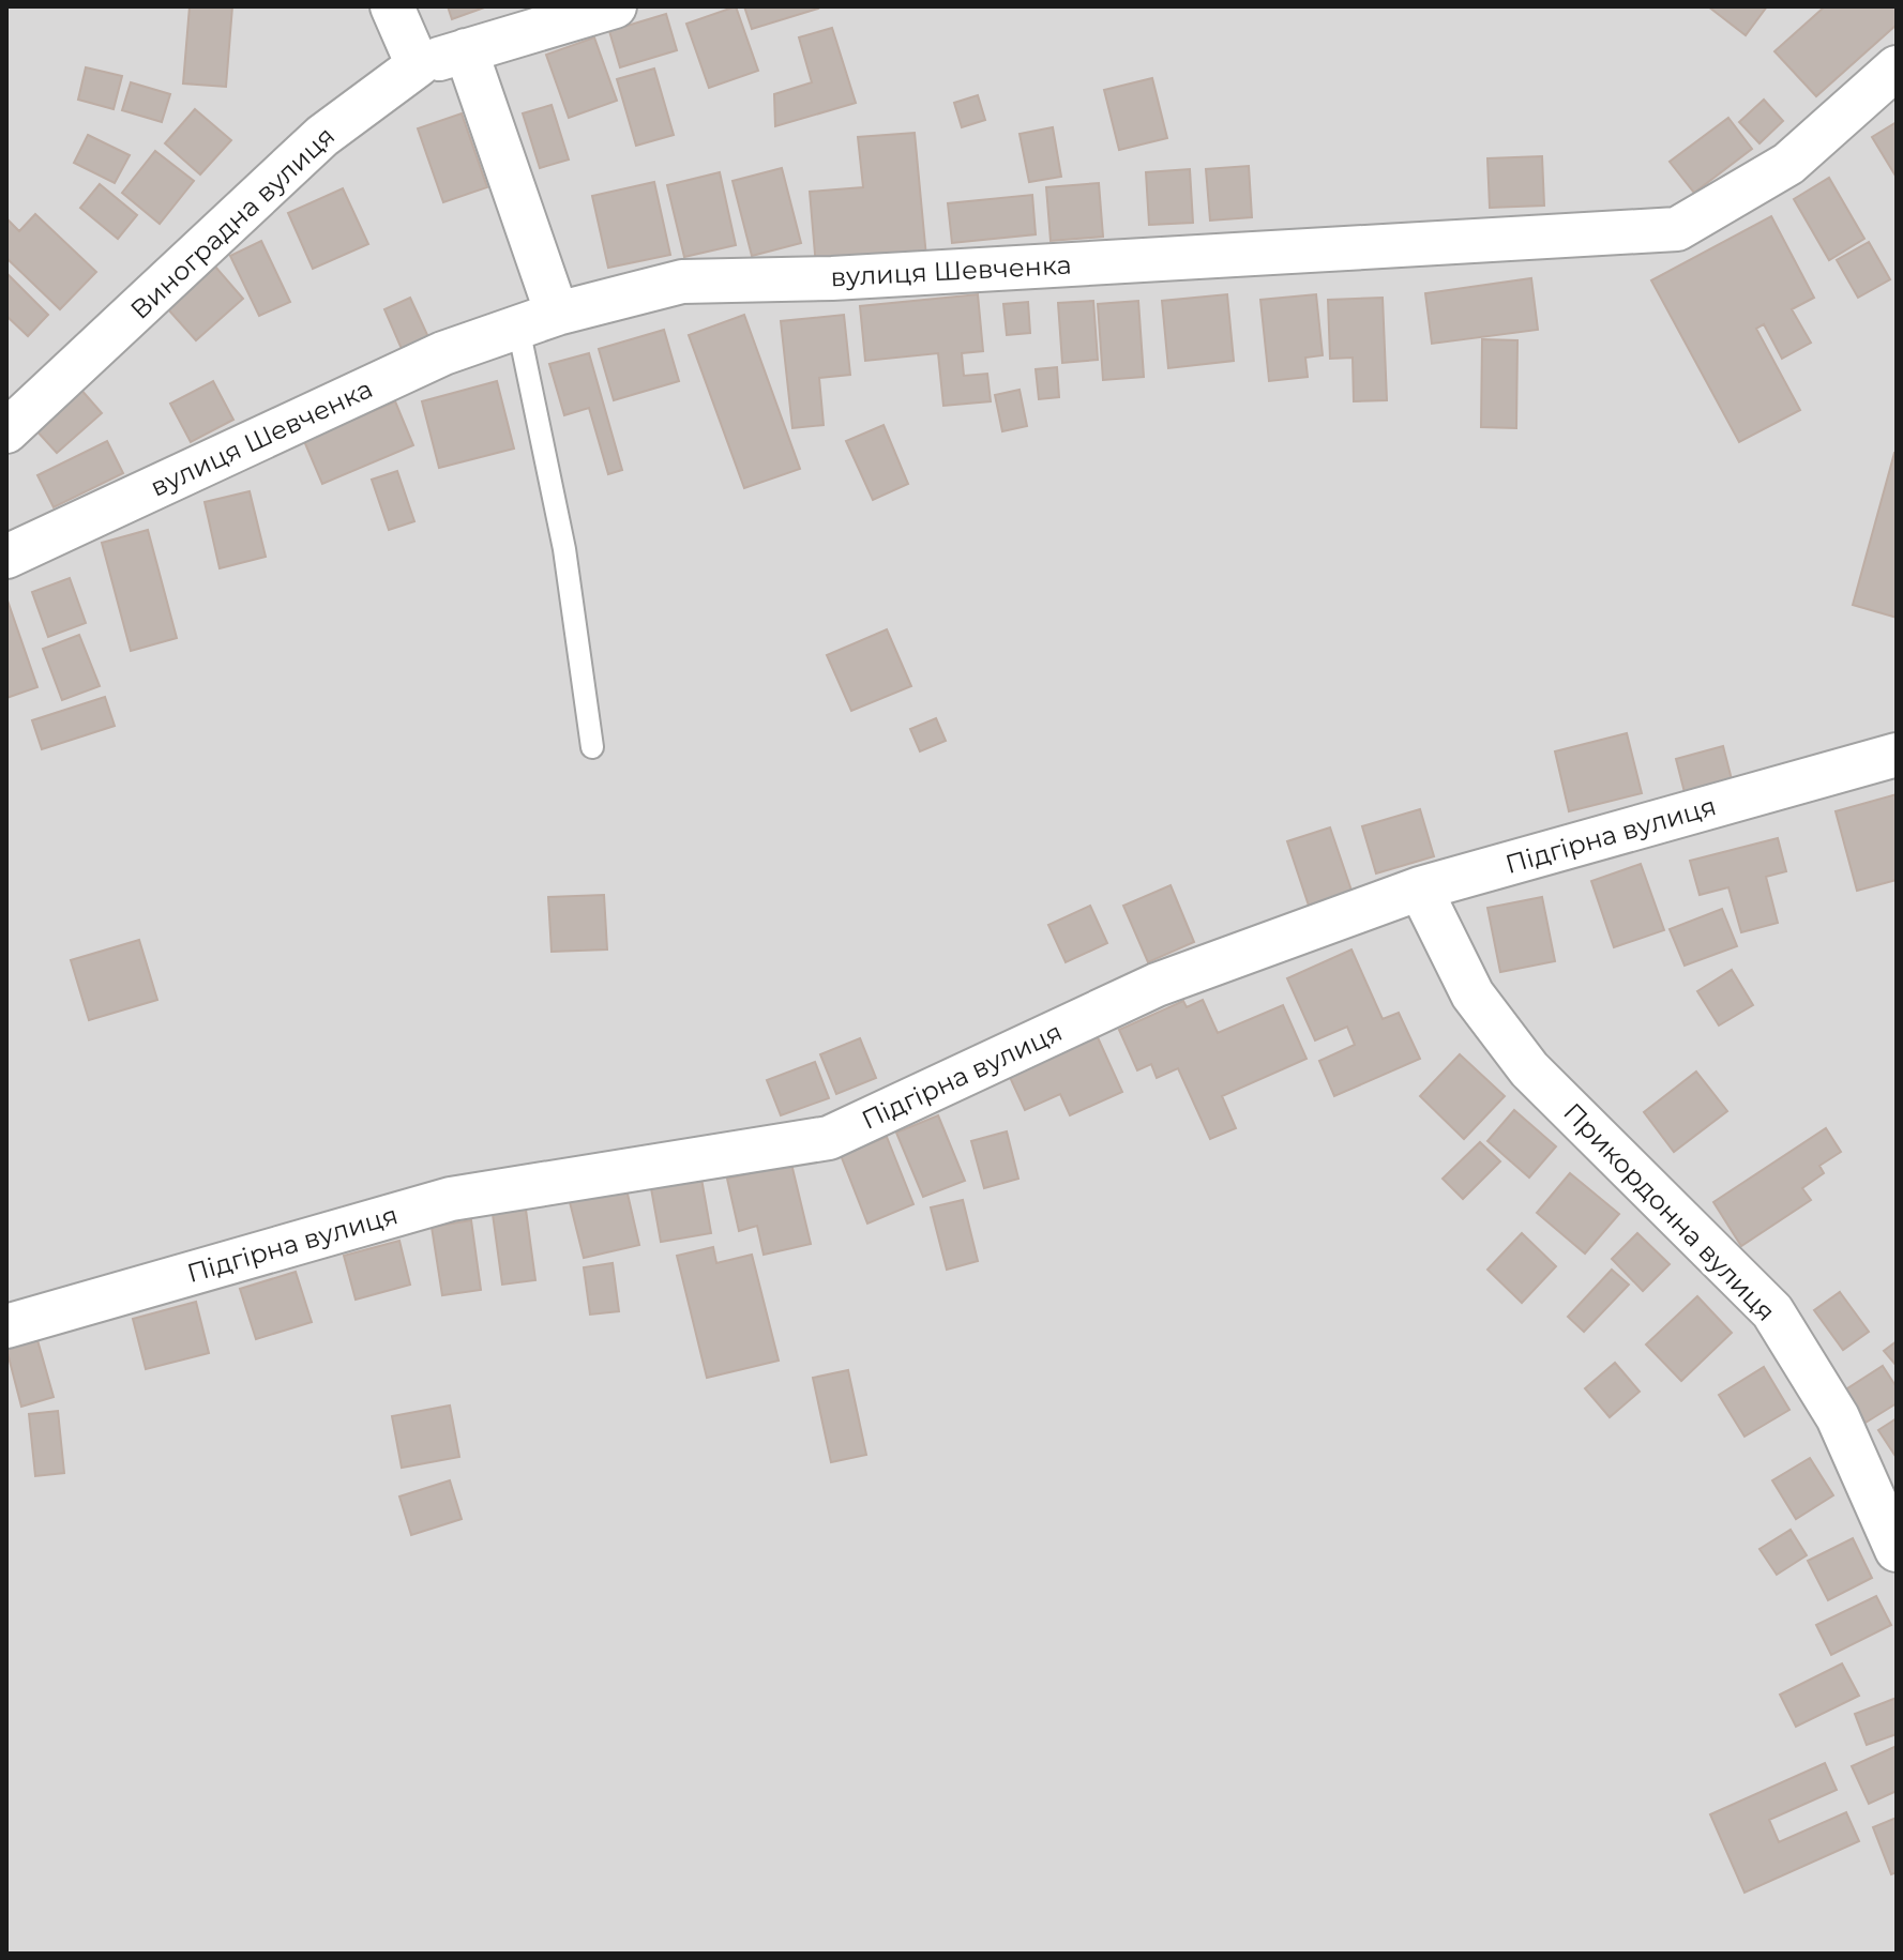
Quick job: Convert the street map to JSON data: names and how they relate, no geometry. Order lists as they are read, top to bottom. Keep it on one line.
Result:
{"streets":{"street":["Виноградна вулиця","вулиця Шевченка","Підгірна вулиця","Прикордонна вулиця"]},"crossings":[["Підгірна вулиця","Прикордонна вулиця"]]}
